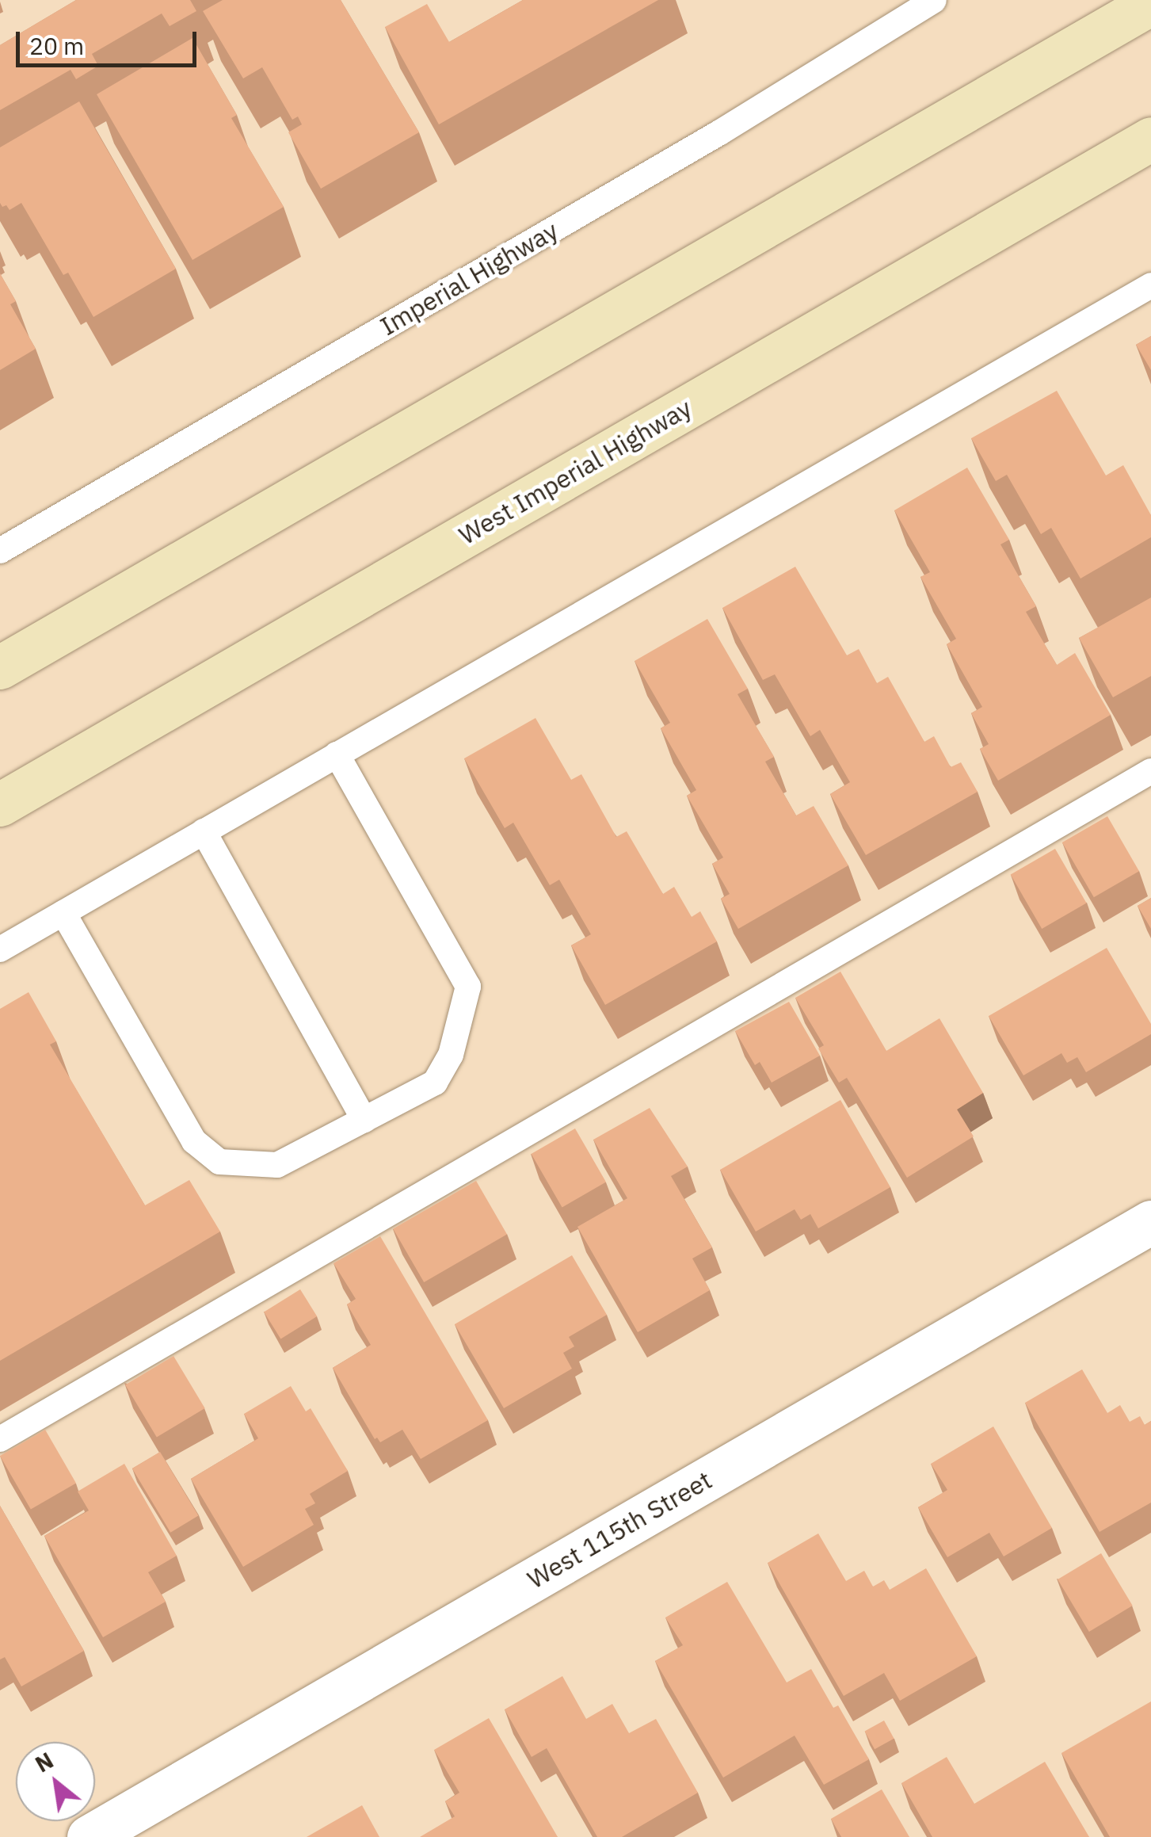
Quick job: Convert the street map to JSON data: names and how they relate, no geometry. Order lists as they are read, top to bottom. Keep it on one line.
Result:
{"streets":{"main road":["West Imperial Highway"],"street":["West 115th Street"],"lane":["Imperial Highway"]},"scale_bar":"20 m","north":"top left"}
